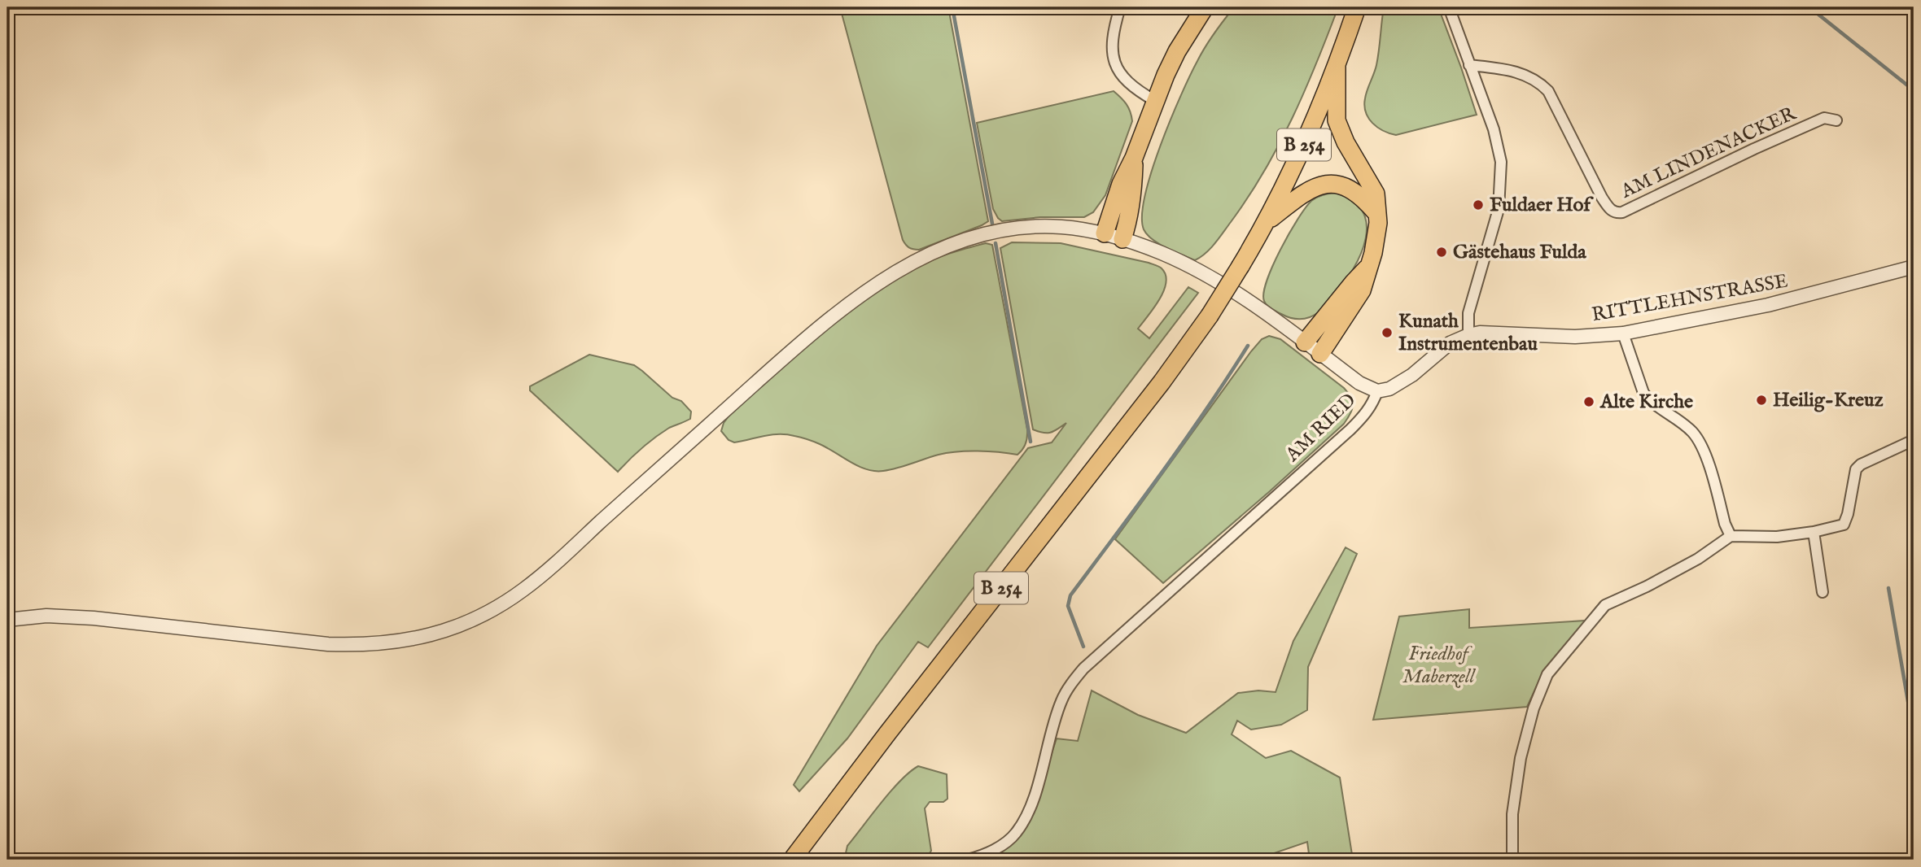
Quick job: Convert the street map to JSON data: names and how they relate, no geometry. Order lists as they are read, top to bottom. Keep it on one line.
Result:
{"streets":{"highway":["B 254"],"street":["AM LINDENACKER","RITTLEHNSTRASSE","AM RIED"]},"crossings":[["RITTLEHNSTRASSE","AM RIED"]],"parks":["Friedhof Maberzell"],"places":["Fuldaer Hof","Gästehaus Fulda","Kunath Instrumentenbau","Heilig-Kreuz","Alte Kirche"]}
